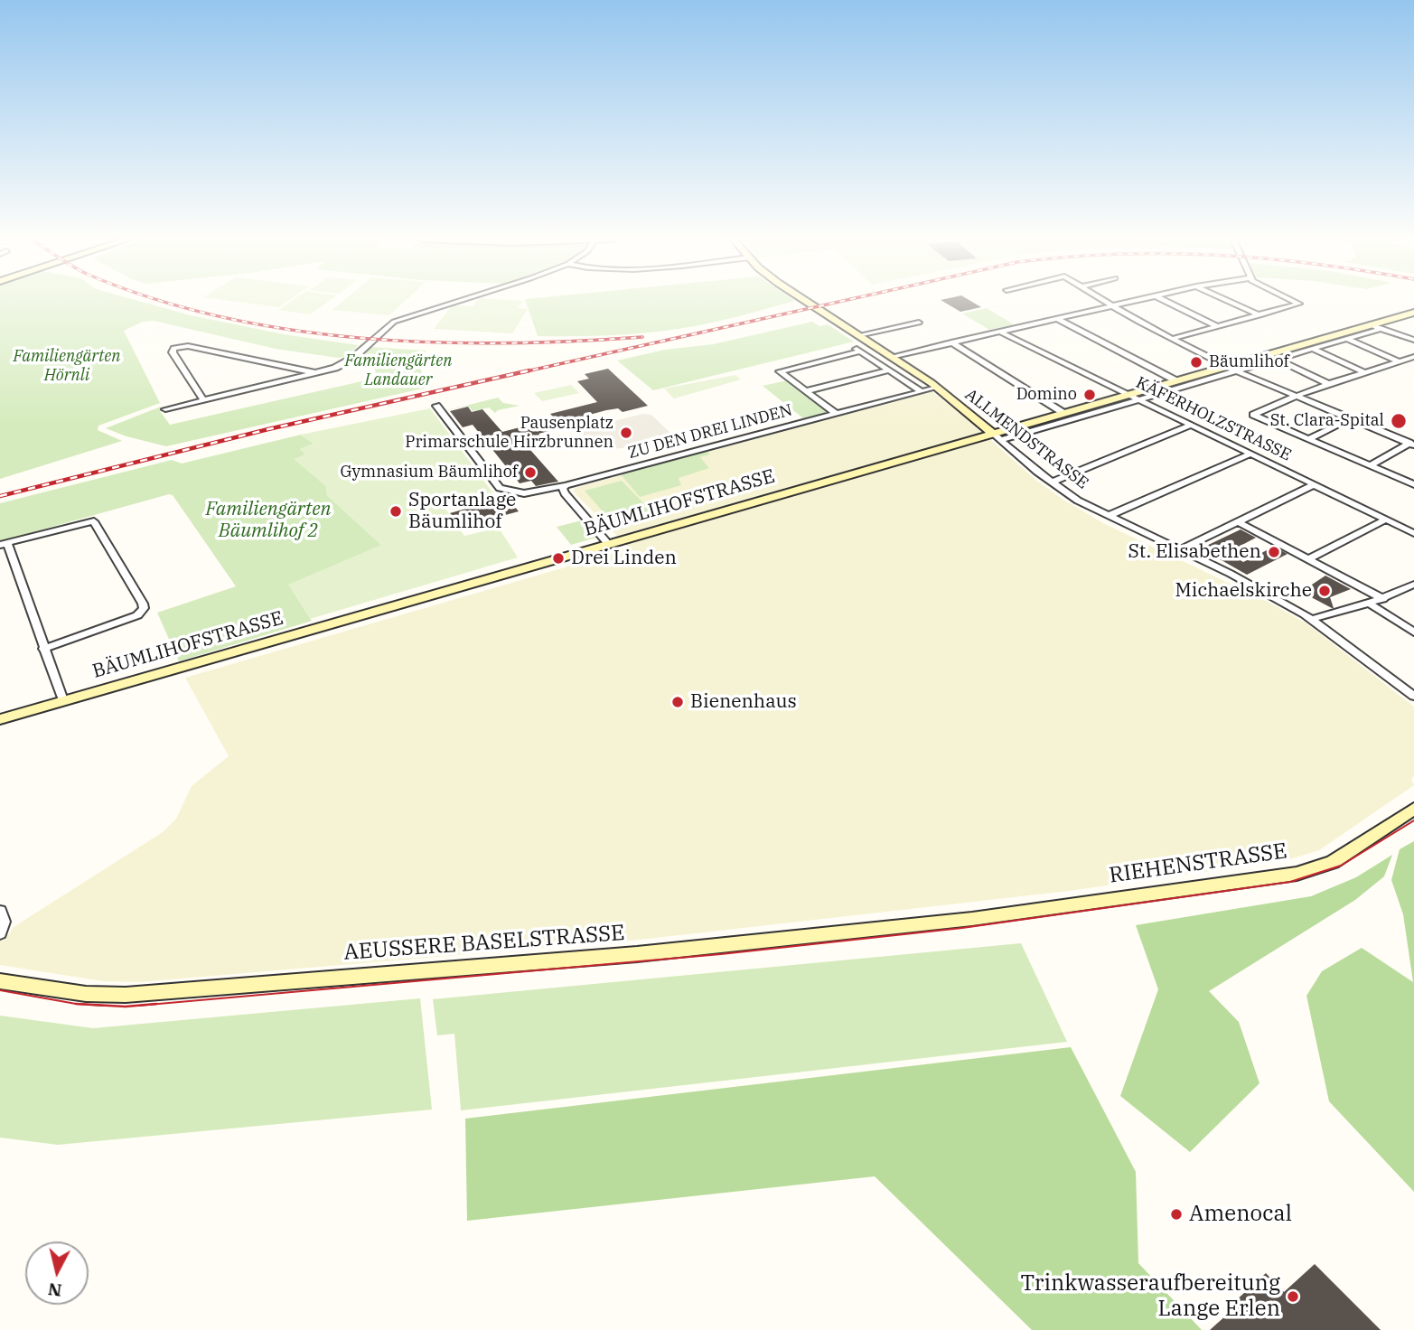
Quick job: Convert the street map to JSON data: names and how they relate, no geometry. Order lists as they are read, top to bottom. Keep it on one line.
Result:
{"streets":{"main road":["ALLMENDSTRASSE","BÄUMLIHOFSTRASSE","RIEHENSTRASSE","AEUSSERE BASELSTRASSE"],"street":["KÄFERHOLZSTRASSE","ZU DEN DREI LINDEN"]},"crossings":[["KÄFERHOLZSTRASSE","BÄUMLIHOFSTRASSE"],["ZU DEN DREI LINDEN","ALLMENDSTRASSE"],["ALLMENDSTRASSE","BÄUMLIHOFSTRASSE"],["RIEHENSTRASSE","AEUSSERE BASELSTRASSE"]],"parks":["Familiengärten Hörnli","Familiengärten Landauer","Familiengärten Bäumlihof 2"],"places":["Bäumlihof","Domino","St. Clara-Spital","Pausenplatz Primarschule Hirzbrunnen","Gymnasium Bäumlihof","Sportanlage Bäumlihof","St. Elisabethen","Drei Linden","Michaelskirche","Bienenhaus","Amenocal","Trinkwasseraufbereitung Lange Erlen"],"north":"bottom"}
